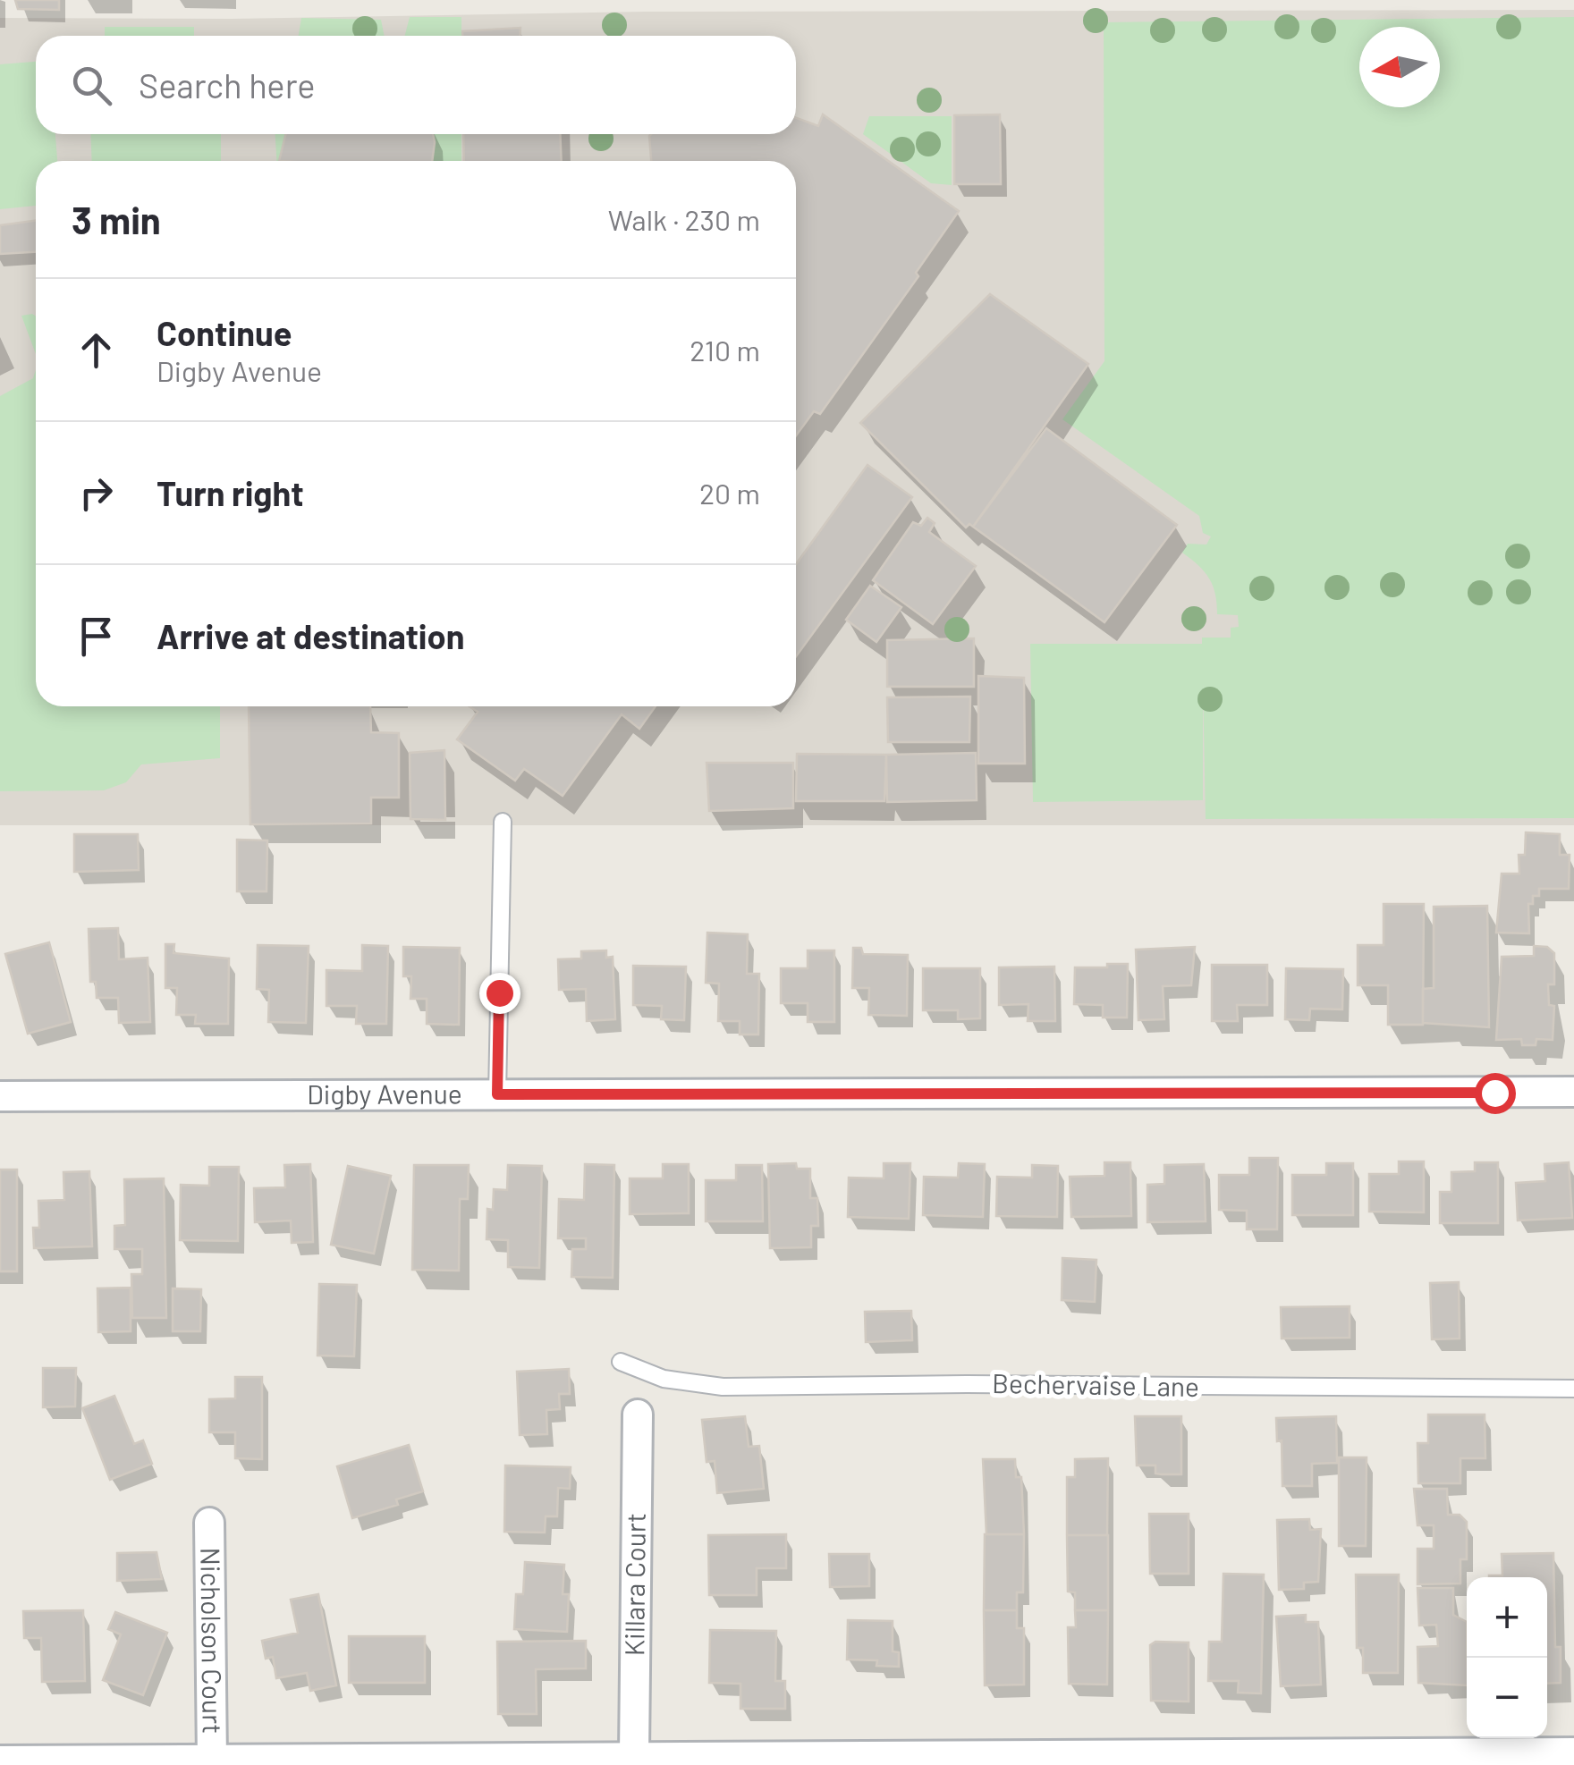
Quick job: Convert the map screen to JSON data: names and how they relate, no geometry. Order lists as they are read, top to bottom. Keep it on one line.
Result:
{"streets":{"street":["Digby Avenue","Killara Court","Nicholson Court"],"lane":["Bechervaise Lane"]},"north":"left","page":{"search":"Search here","heading":["3 min","Walk · 230 m"],"list":[["Continue","Digby Avenue","210 m"],["Turn right","20 m"],"Arrive at destination"],"map_buttons":["+","−"]}}
